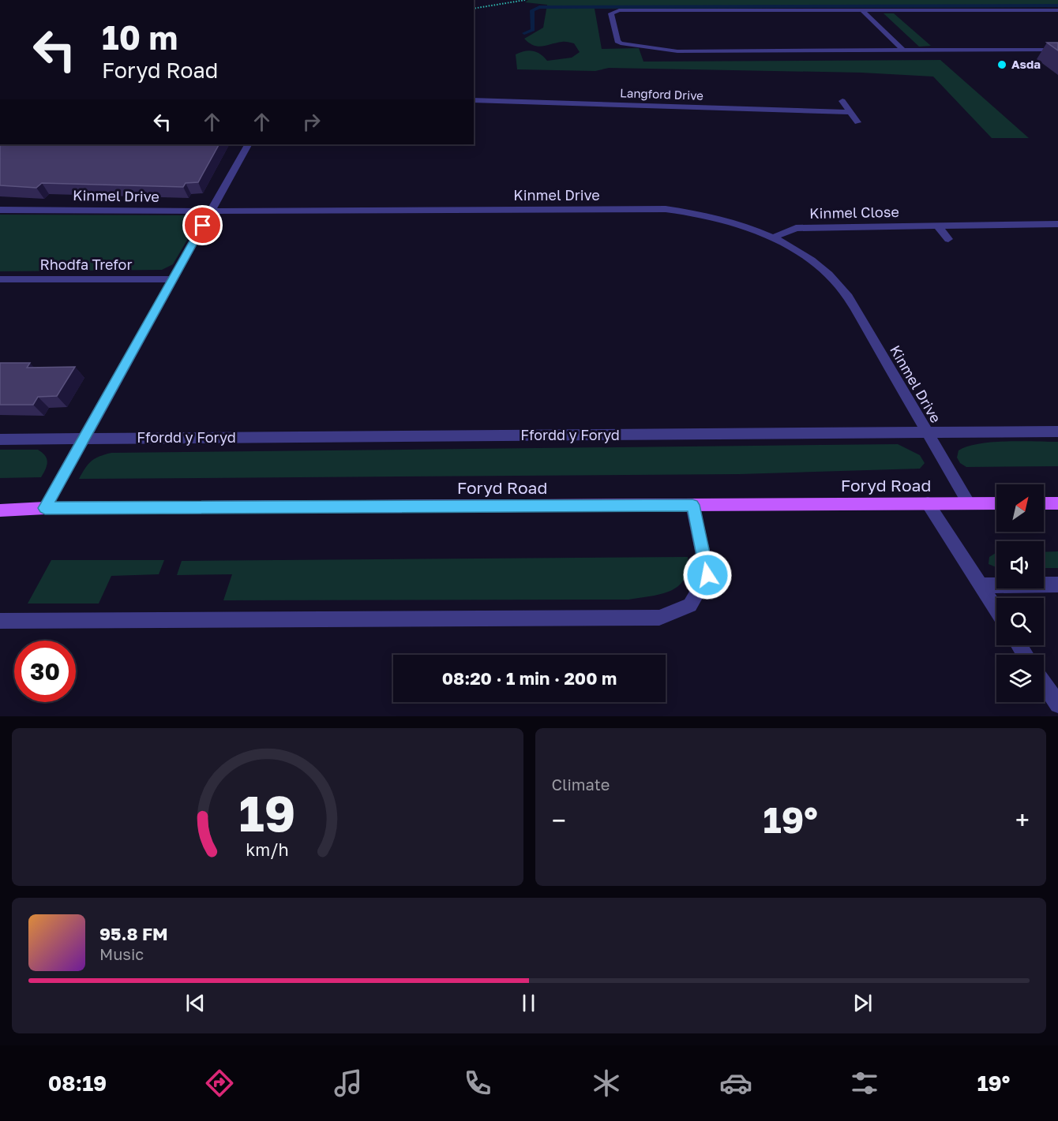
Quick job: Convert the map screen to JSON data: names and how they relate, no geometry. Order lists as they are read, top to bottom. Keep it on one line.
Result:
{"streets":{"main road":["Foryd Road"],"street":["Langford Drive","Kinmel Drive","Kinmel Close","Rhodfa Trefor","Ffordd y Foryd"]},"crossings":[["Kinmel Drive","Kinmel Close"],["Kinmel Drive","Ffordd y Foryd"],["Kinmel Drive","Foryd Road"]],"places":["Asda"],"north":"top right","page":{"turn":["10 m","Foryd Road"],"limit":"30","trip":"08:20 · 1 min · 200 m","tile":"Climate","heat":["−","19°","+"],"song":["95.8 FM","Music"],"tabs":["08:19","19°"],"gauge":["19","km/h"]}}
